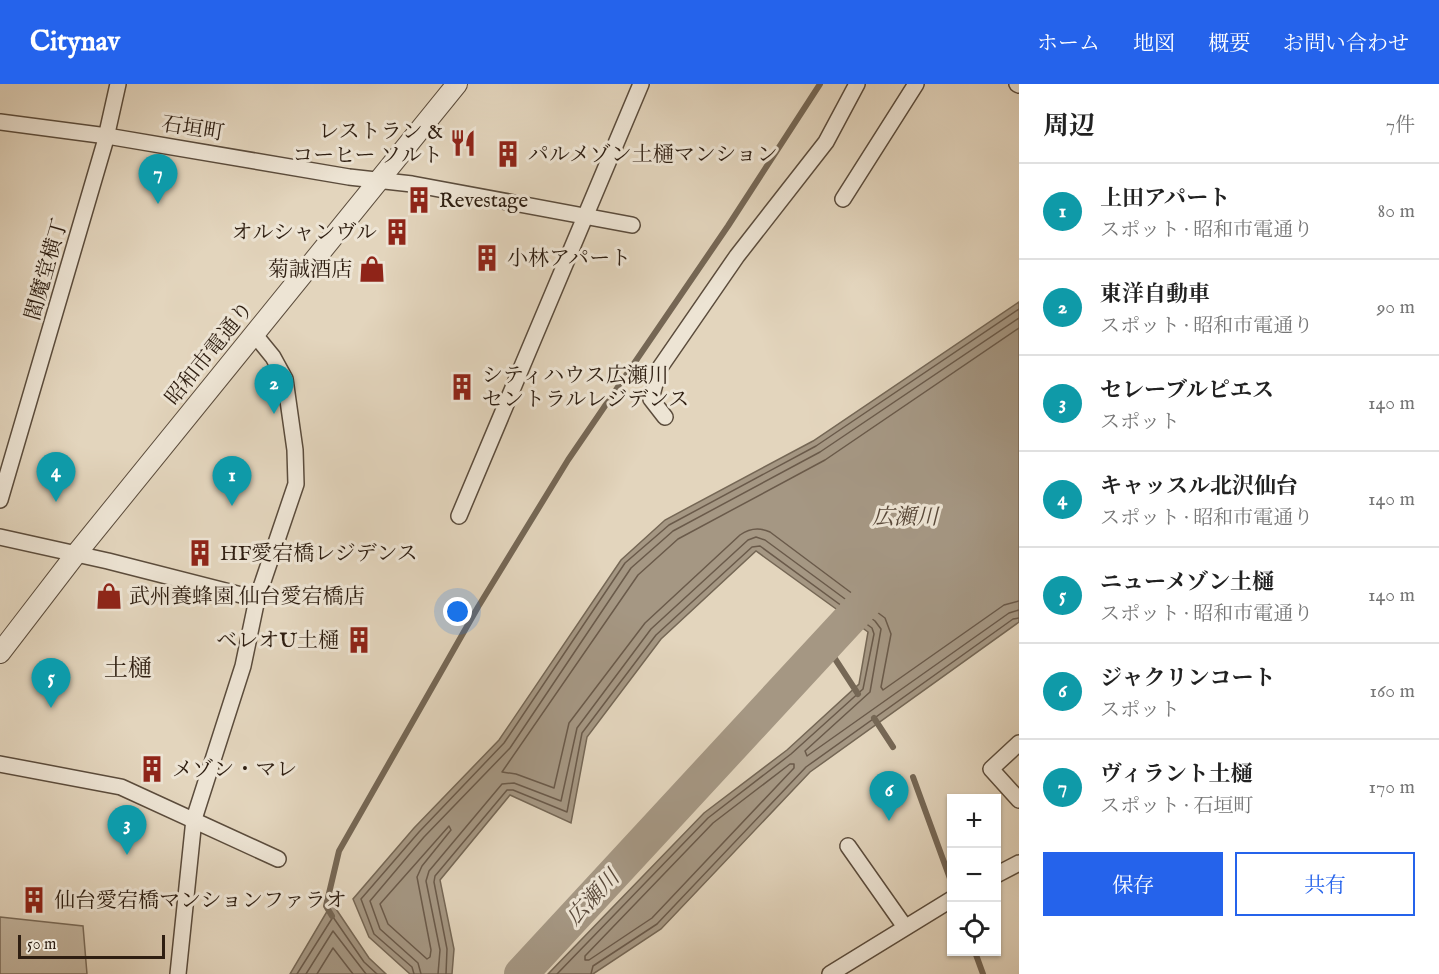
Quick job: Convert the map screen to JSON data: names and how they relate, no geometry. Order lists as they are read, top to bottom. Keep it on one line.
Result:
{"streets":{"street":["石垣町","閻魔堂横丁","昭和市電通り"]},"crossings":[["石垣町","閻魔堂横丁"],["石垣町","昭和市電通り"]],"districts":["土樋"],"water":["広瀬川"],"places":{"restaurant":["レストラン & コーヒー ソルト"],"building":["パルメゾン土樋マンション","Revestage","オルシャンヴル","小林アパート","シティハウス広瀬川 セントラルレジデンス","HF愛宕橋レジデンス","ベレオU土樋","メゾン・マレ","仙台愛宕橋マンションファラオ"],"shop":["菊誠酒店","武州養蜂園 仙台愛宕橋店"]},"scale_bar":"50 m","page":{"header":"Citynav","nav":["ホーム","地図","概要","お問い合わせ"],"heading":["周辺","7件"],"pins":["7","2","4","1","5","6","3"],"list":[{"mark":"1","name":"上田アパート","note":"スポット · 昭和市電通り","value":"80 m"},{"mark":"2","name":"東洋自動車","note":"スポット · 昭和市電通り","value":"90 m"},{"mark":"3","name":"セレーブルピエス","note":"スポット","value":"140 m"},{"mark":"4","name":"キャッスル北沢仙台","note":"スポット · 昭和市電通り","value":"140 m"},{"mark":"5","name":"ニューメゾン土樋","note":"スポット · 昭和市電通り","value":"140 m"},{"mark":"6","name":"ジャクリンコート","note":"スポット","value":"160 m"},{"mark":"7","name":"ヴィラント土樋","note":"スポット · 石垣町","value":"170 m"}],"map_buttons":["+","−"],"buttons":["保存","共有"],"scale":"50 m"}}
